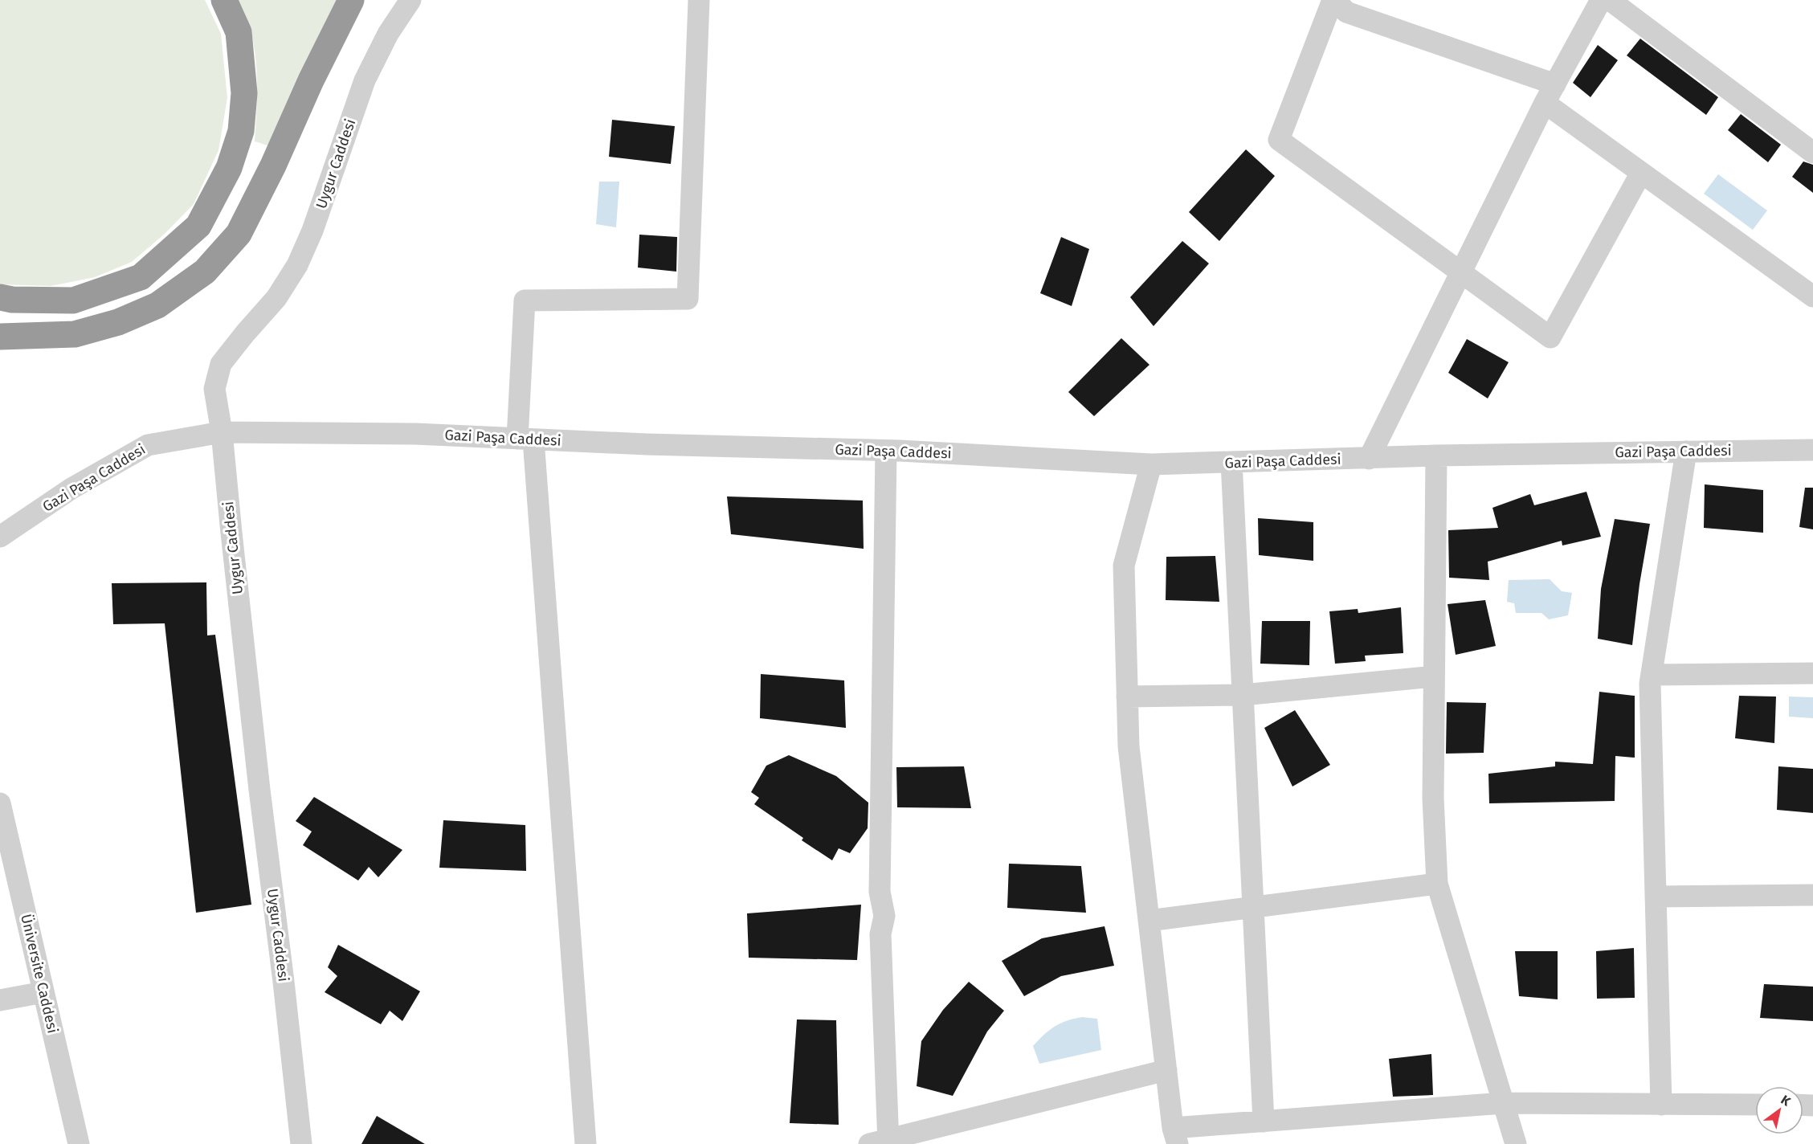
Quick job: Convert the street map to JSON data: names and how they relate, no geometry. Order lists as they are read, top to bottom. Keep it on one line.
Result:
{"streets":{"street":["Uygur Caddesi","Gazi Paşa Caddesi","Üniversite Caddesi"]},"crossings":[["Uygur Caddesi","Gazi Paşa Caddesi"]],"north":"top right"}
